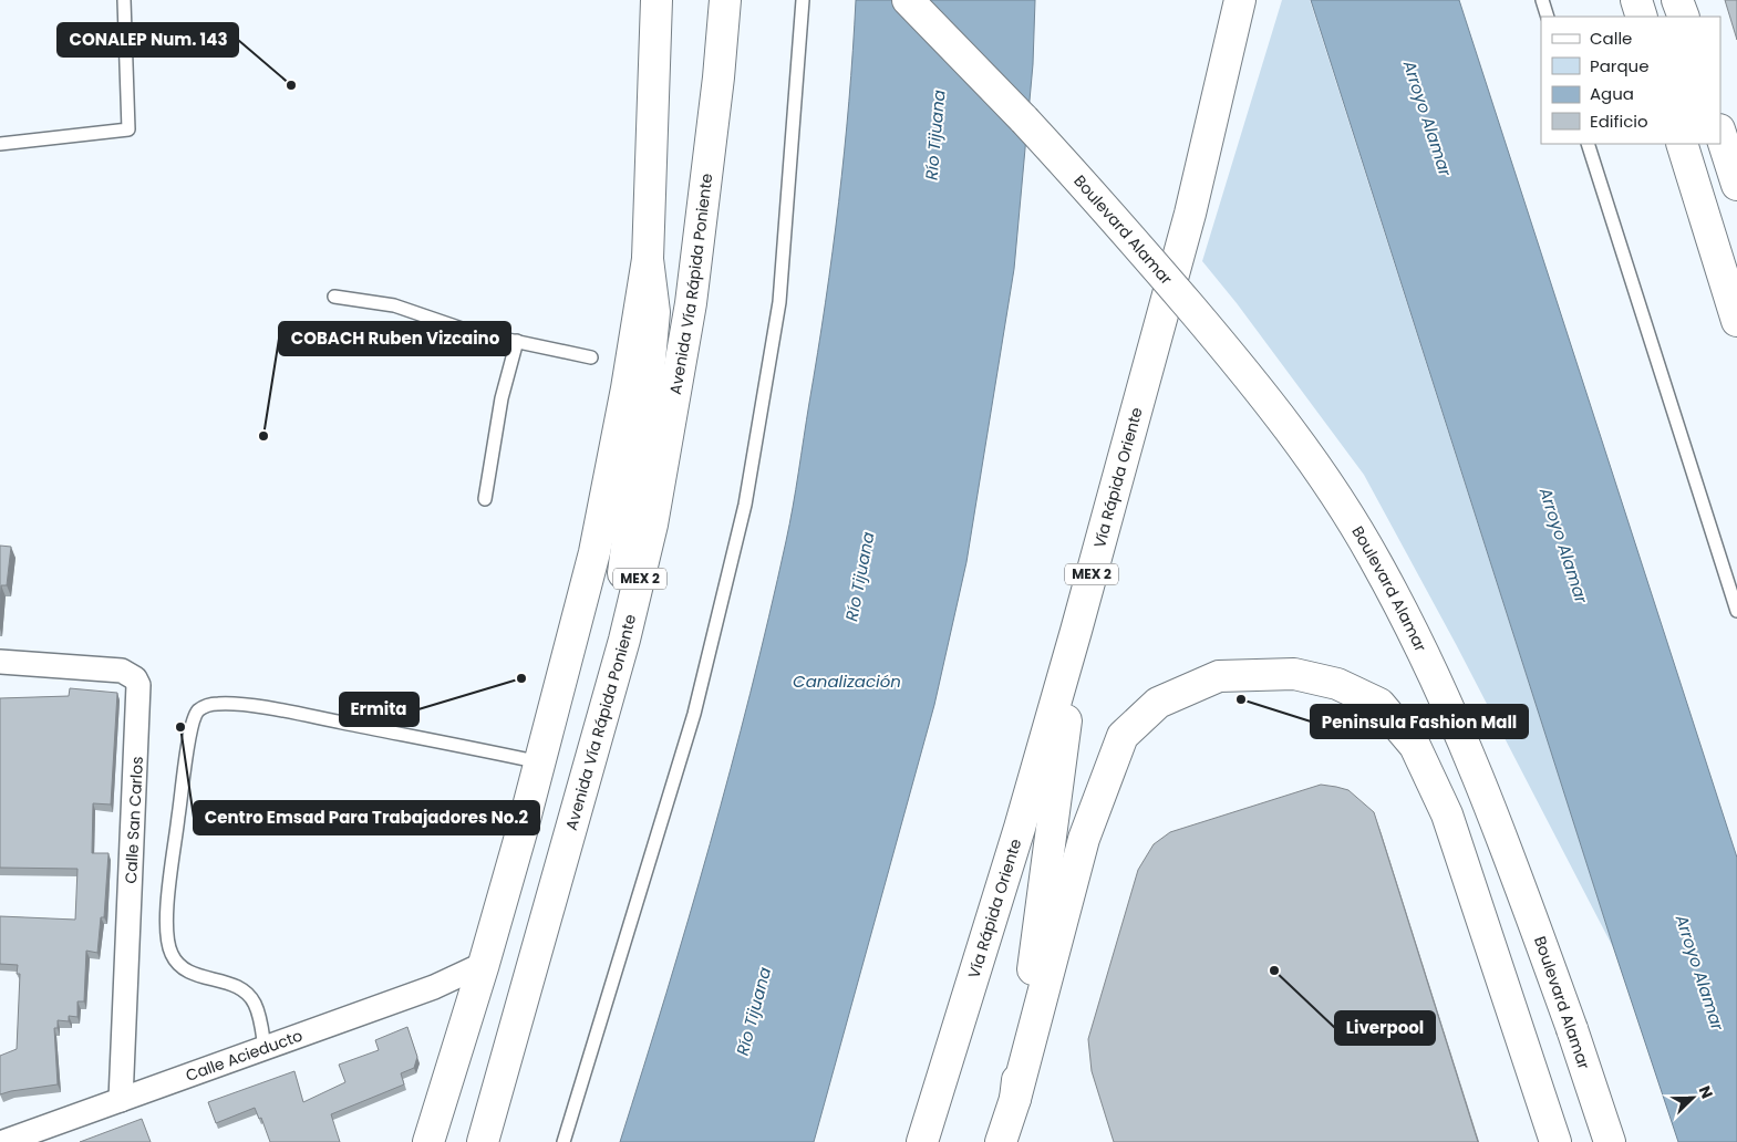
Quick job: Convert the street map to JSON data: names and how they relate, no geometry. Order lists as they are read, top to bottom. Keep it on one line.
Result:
{"streets":{"main road":["Boulevard Alamar","Avenida Vía Rápida Poniente","Vía Rápida Oriente","MEX 2"],"street":["Calle San Carlos","Calle Acieducto"]},"crossings":[["Calle San Carlos","Calle Acieducto"]],"water":["Arroyo Alamar","Río Tijuana","Canalización"],"places":["CONALEP Num. 143","COBACH Ruben Vizcaino","Ermita","Peninsula Fashion Mall","Centro Emsad Para Trabajadores No.2","Liverpool"],"legend":["Calle","Parque","Agua","Edificio"],"north":"top right"}
